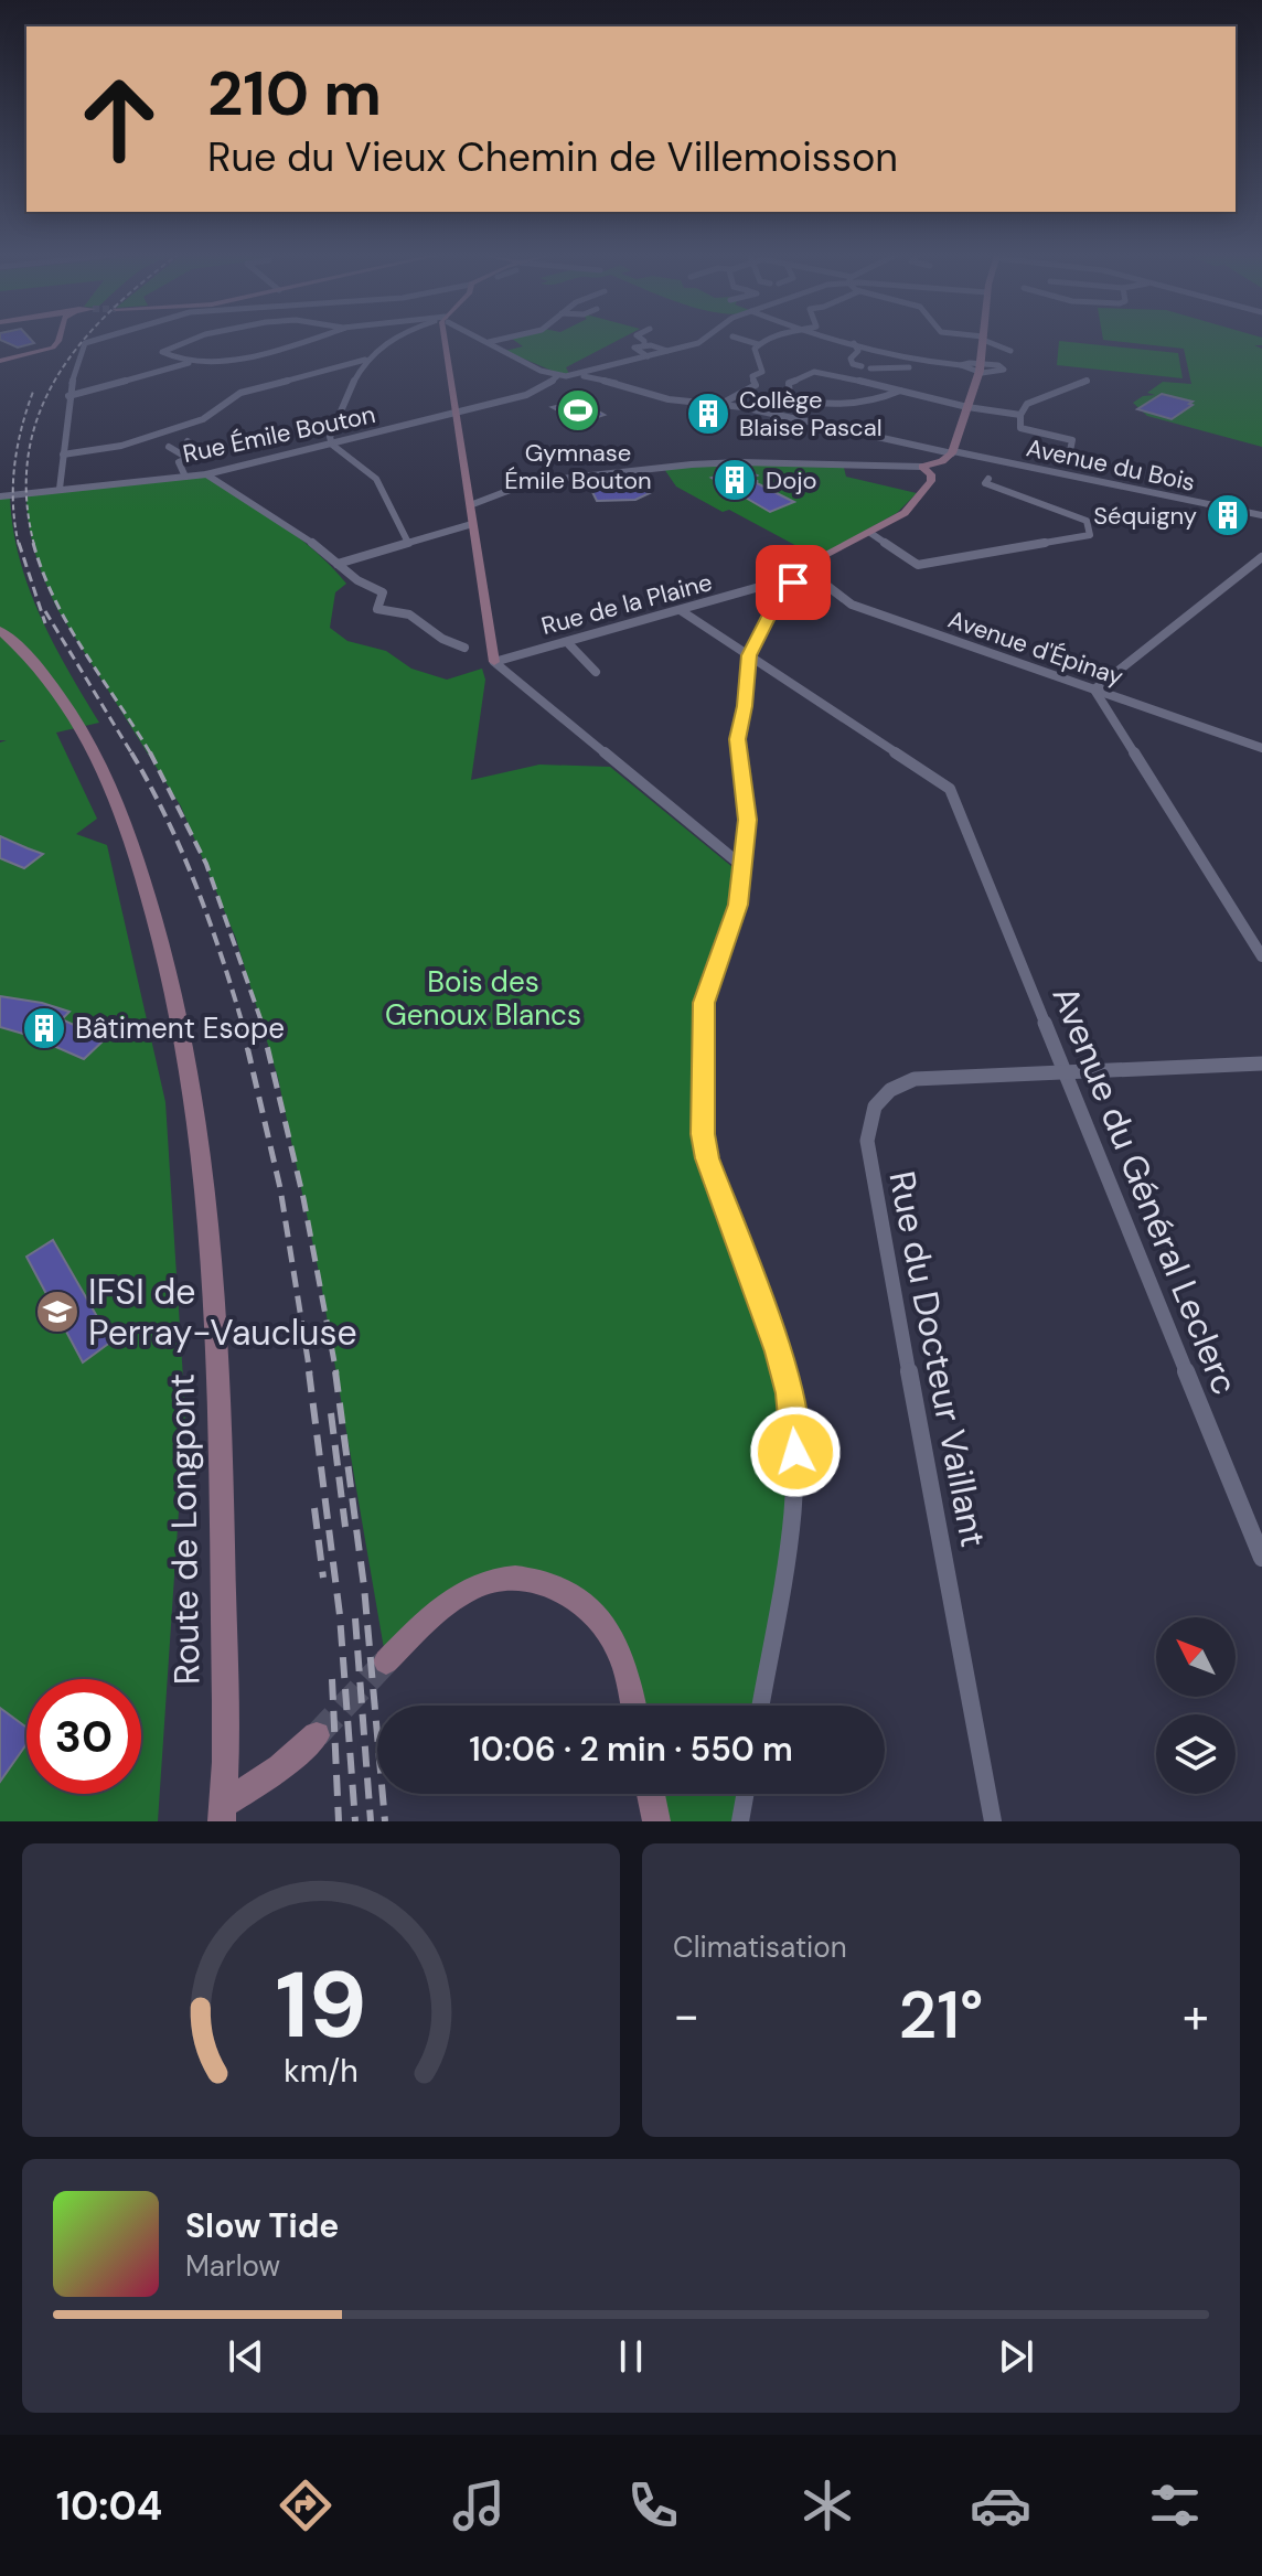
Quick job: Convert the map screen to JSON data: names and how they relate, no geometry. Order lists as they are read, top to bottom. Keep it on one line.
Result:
{"streets":{"street":["Rue Émile Bouton","Avenue du Bois","Rue de la Plaine","Avenue d'Épinay","Avenue du Général Leclerc","Rue du Docteur Vaillant","Route de Longpont"]},"crossings":[["Rue de la Plaine","Avenue d'Épinay"],["Rue de la Plaine","Avenue du Général Leclerc"],["Avenue du Général Leclerc","Rue du Docteur Vaillant"]],"parks":["Bois des Genoux Blancs"],"places":{"sports":["Gymnase Émile Bouton"],"building":["Collège Blaise Pascal","Dojo","Séquigny","Bâtiment Esope"],"school or university":["IFSI de Perray-Vaucluse"]},"north":"top left","page":{"turn":["210 m","Rue du Vieux Chemin de Villemoisson"],"limit":"30","trip":"10:06 · 2 min · 550 m","tile":"Climatisation","heat":["−","21°","+"],"song":["Slow Tide","Marlow"],"tabs":"10:04","gauge":["19","km/h"]}}
